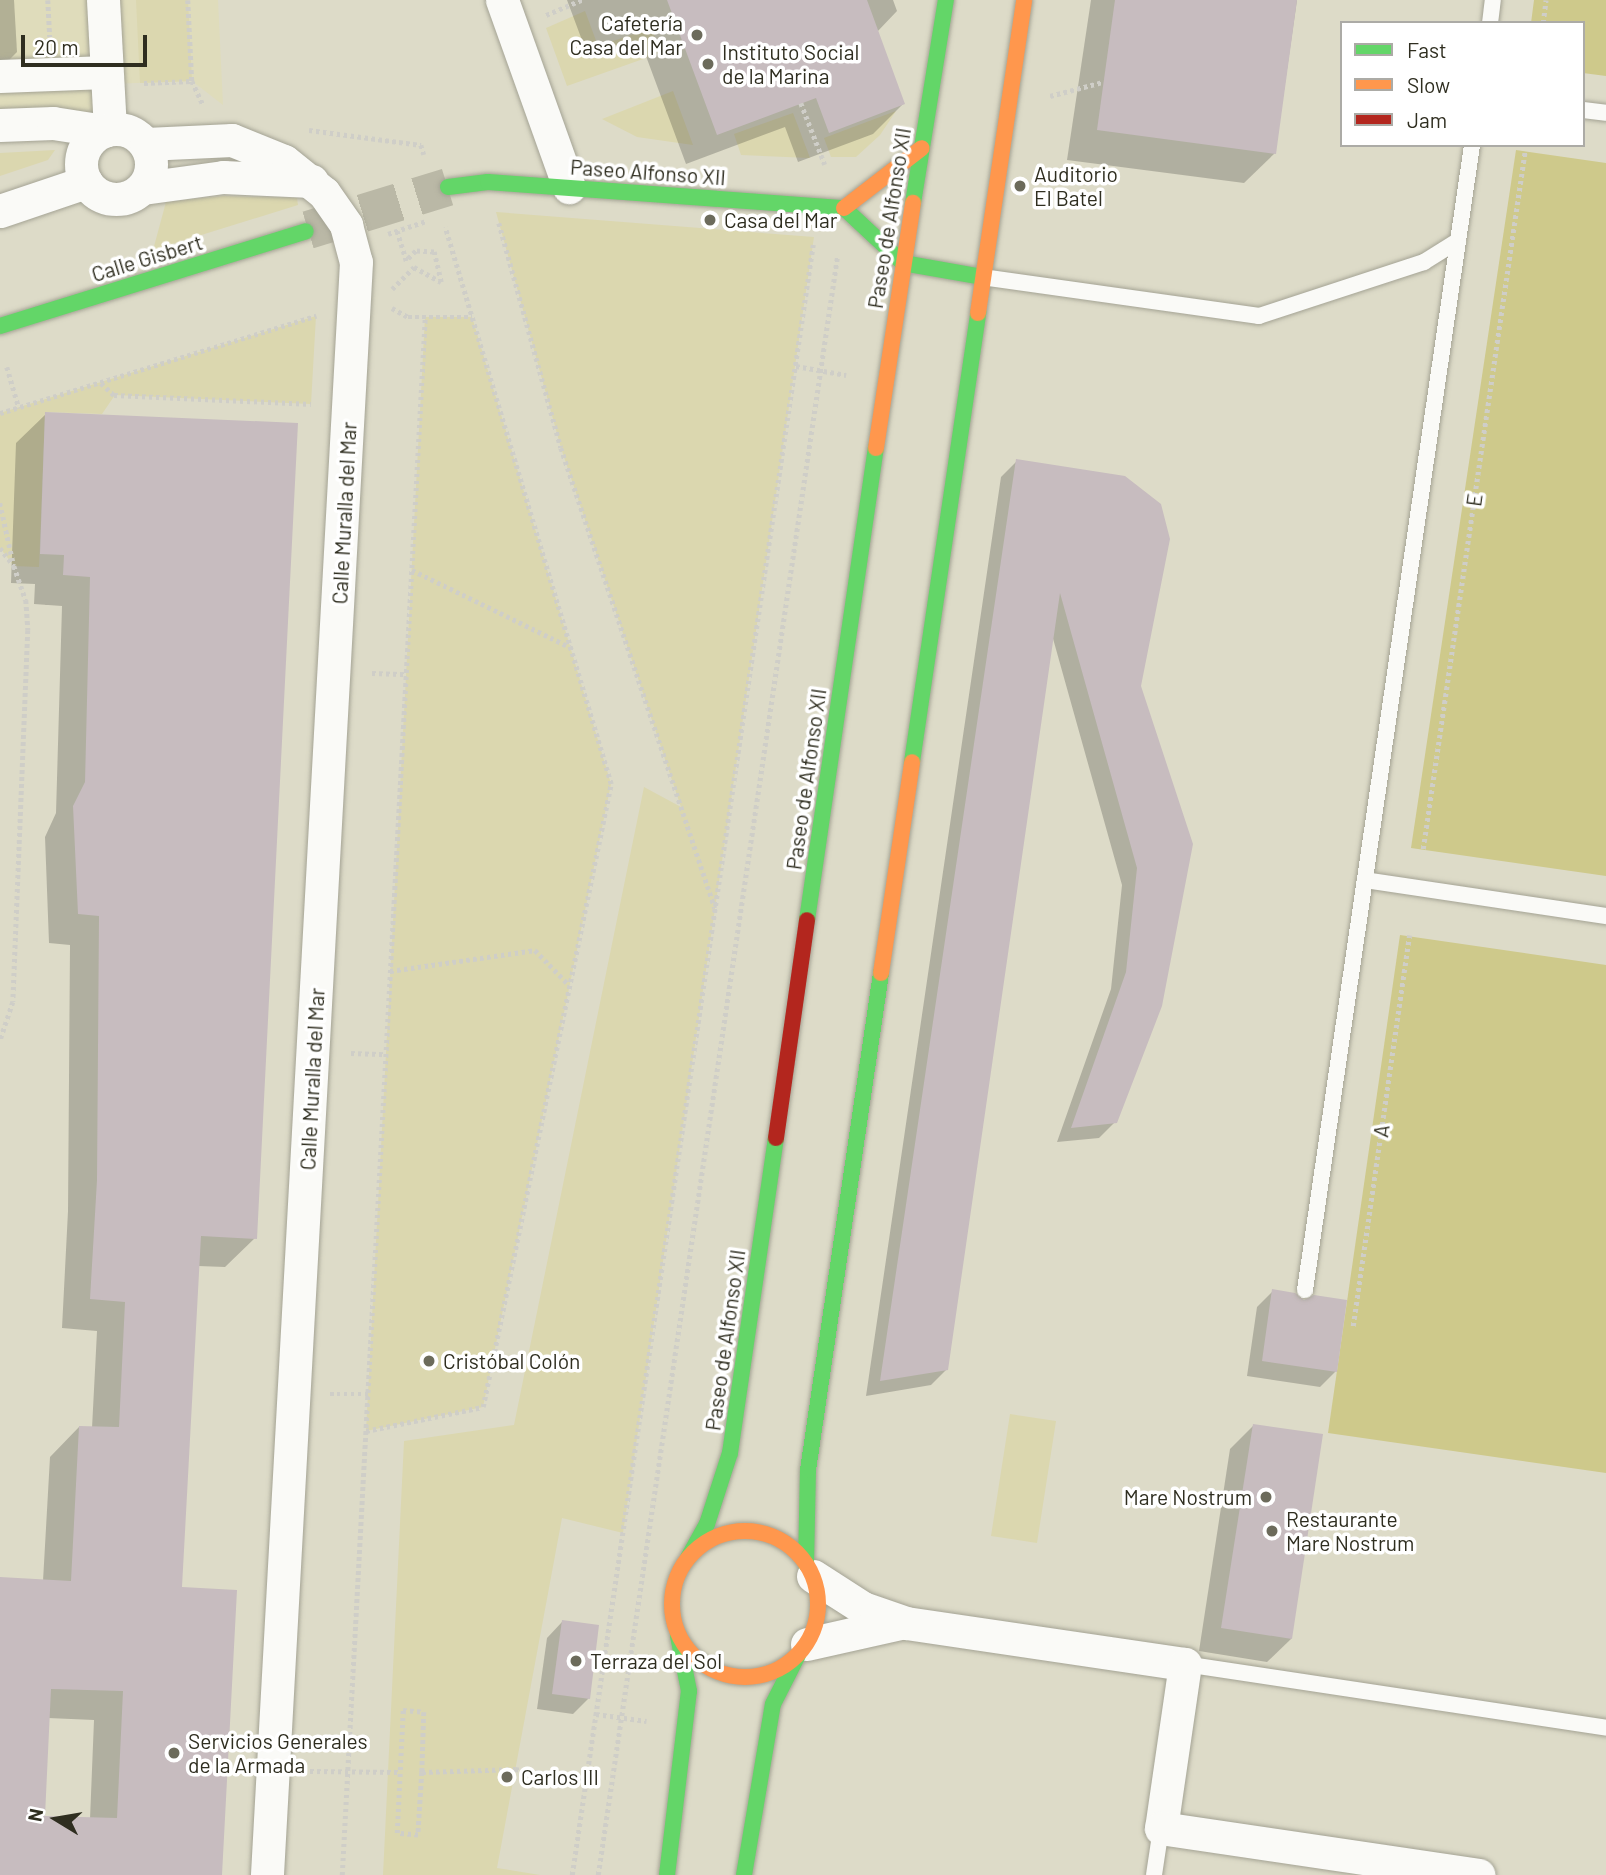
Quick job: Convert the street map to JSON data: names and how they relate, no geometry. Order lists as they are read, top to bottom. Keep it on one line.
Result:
{"streets":{"main road":["Paseo Alfonso XII","Paseo de Alfonso XII","Calle Gisbert"],"street":["Calle Muralla del Mar"],"path":["E","A"]},"places":["Cafetería Casa del Mar","Instituto Social de la Marina","Auditorio El Batel","Casa del Mar","Cristóbal Colón","Mare Nostrum","Restaurante Mare Nostrum","Terraza del Sol","Servicios Generales de la Armada","Carlos III"],"legend":["Fast","Slow","Jam"],"scale_bar":"20 m","north":"left"}
